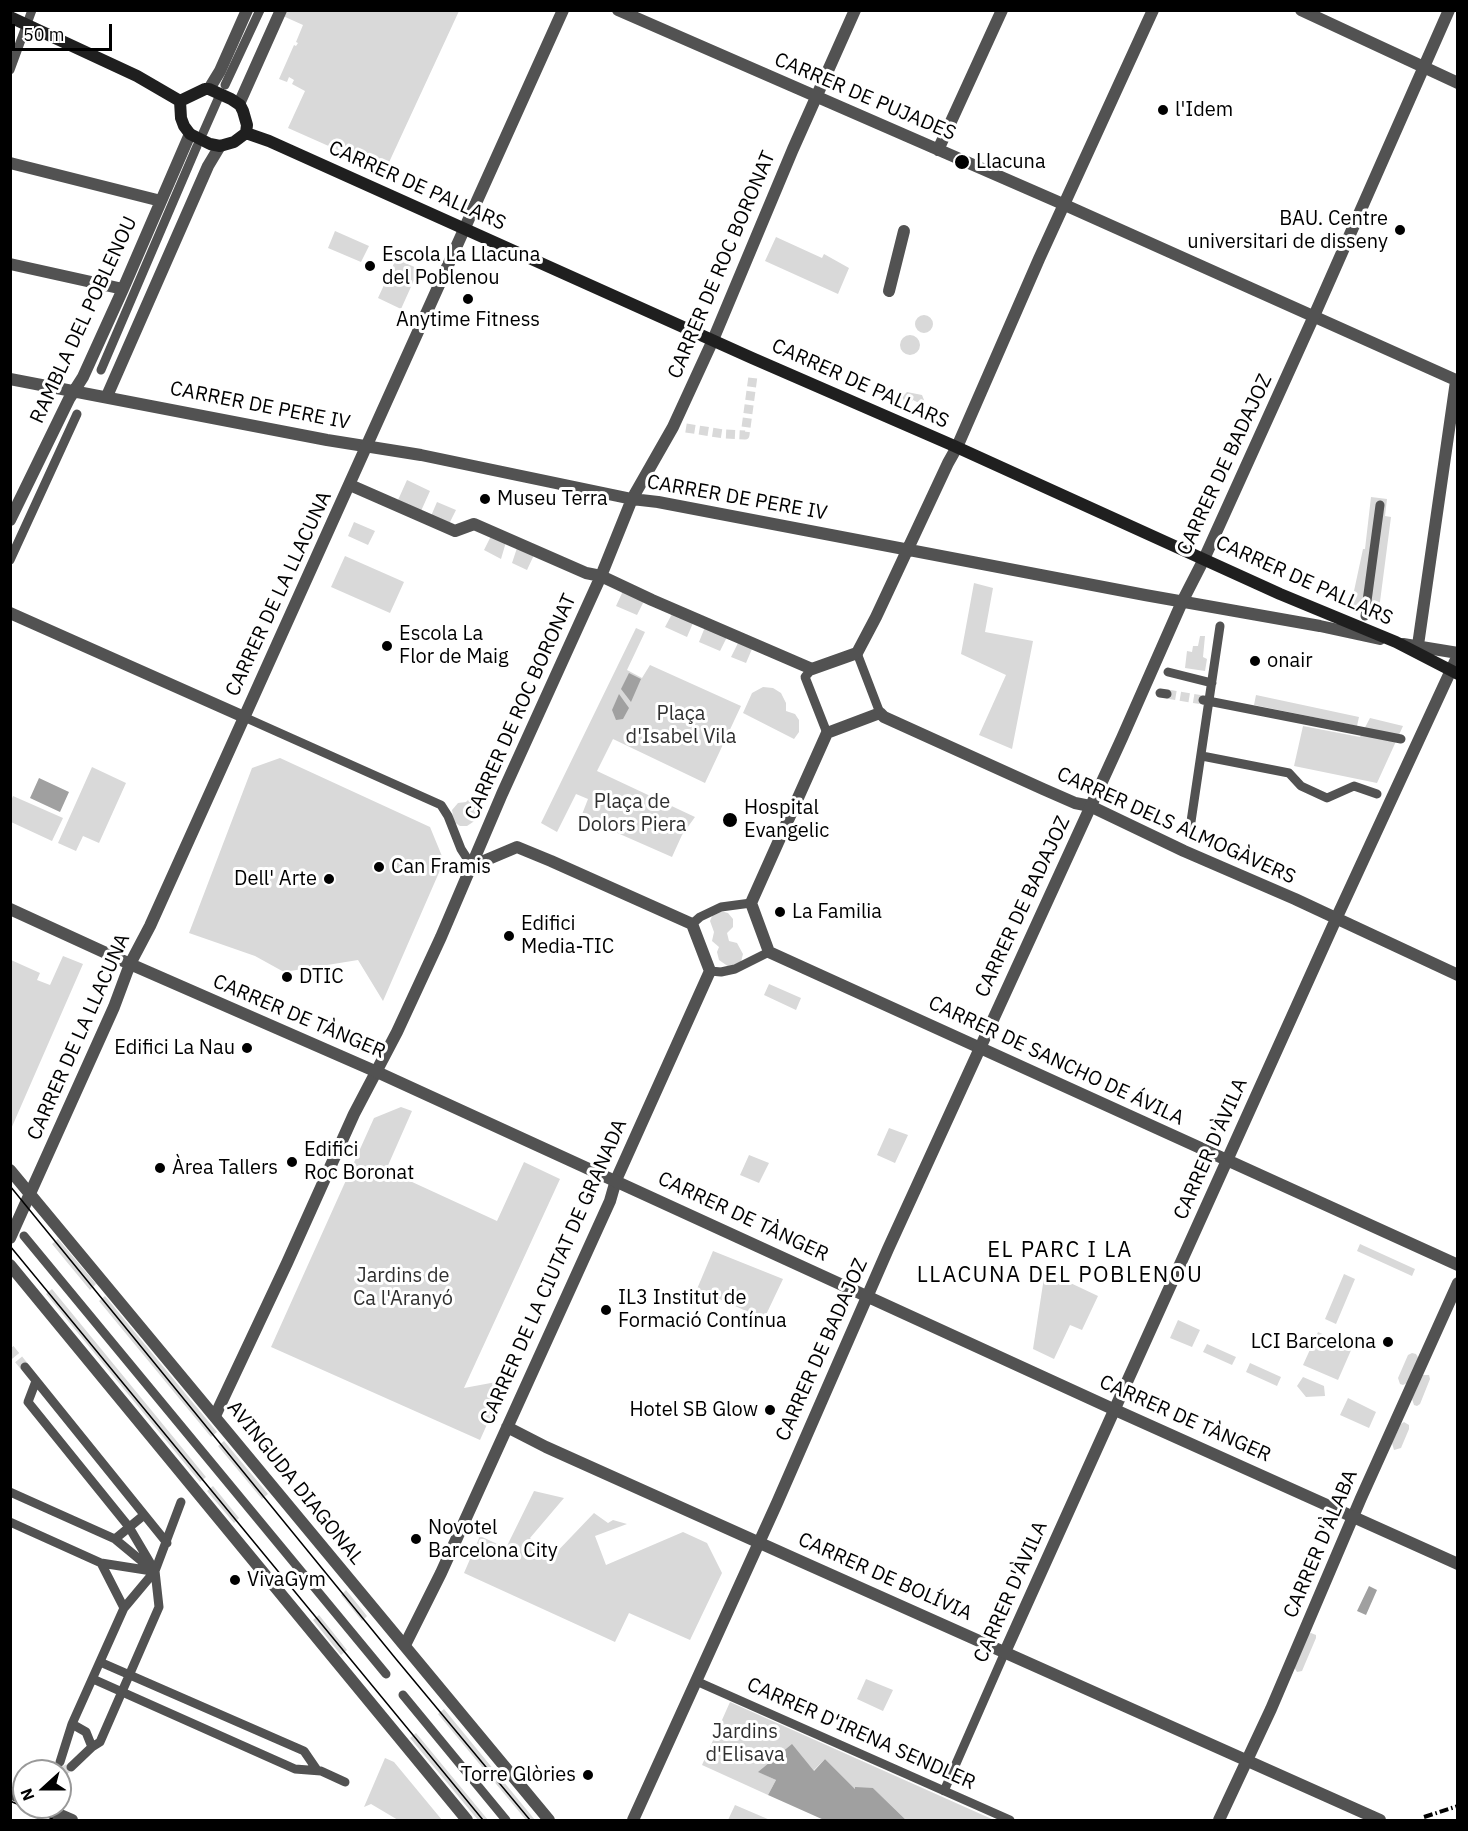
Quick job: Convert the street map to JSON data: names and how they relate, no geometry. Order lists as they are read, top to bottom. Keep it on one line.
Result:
{"streets":{"main road":["CARRER DE PALLARS"],"street":["CARRER DE PUJADES","CARRER DE ROC BORONAT","RAMBLA DEL POBLENOU","CARRER DE PERE IV","CARRER DE BADAJOZ","CARRER DE LA LLACUNA","CARRER DELS ALMOGÀVERS","CARRER DE TÀNGER","CARRER DE SANCHO DE ÁVILA","CARRER D'ÀVILA","CARRER DE LA CIUTAT DE GRANADA","AVINGUDA DIAGONAL","CARRER D'ÀLABA","CARRER DE BOLÍVIA","CARRER D'IRENA SENDLER"]},"crossings":[["CARRER DE PUJADES","CARRER DE ROC BORONAT"],["CARRER DE PUJADES","CARRER DE BADAJOZ"],["CARRER DE PALLARS","CARRER DE ROC BORONAT"],["CARRER DE PALLARS","RAMBLA DEL POBLENOU"],["CARRER DE PALLARS","CARRER DE PERE IV"],["CARRER DE PALLARS","CARRER DE BADAJOZ"],["CARRER DE PALLARS","CARRER DE LA LLACUNA"],["CARRER DE PALLARS","CARRER D'ÀVILA"],["CARRER DE ROC BORONAT","CARRER DE PERE IV"],["CARRER DE ROC BORONAT","CARRER DE TÀNGER"],["CARRER DE ROC BORONAT","AVINGUDA DIAGONAL"],["RAMBLA DEL POBLENOU","CARRER DE PERE IV"],["CARRER DE PERE IV","CARRER DE BADAJOZ"],["CARRER DE PERE IV","CARRER DE LA LLACUNA"],["CARRER DE BADAJOZ","CARRER DELS ALMOGÀVERS"],["CARRER DE BADAJOZ","CARRER DE TÀNGER"],["CARRER DE BADAJOZ","CARRER DE SANCHO DE ÁVILA"],["CARRER DE BADAJOZ","CARRER DE BOLÍVIA"],["CARRER DE BADAJOZ","CARRER D'IRENA SENDLER"],["CARRER DE LA LLACUNA","CARRER DE TÀNGER"],["CARRER DE LA LLACUNA","AVINGUDA DIAGONAL"],["CARRER DELS ALMOGÀVERS","CARRER D'ÀVILA"],["CARRER DE TÀNGER","CARRER D'ÀVILA"],["CARRER DE TÀNGER","CARRER DE LA CIUTAT DE GRANADA"],["CARRER DE TÀNGER","CARRER D'ÀLABA"],["CARRER DE SANCHO DE ÁVILA","CARRER D'ÀVILA"],["CARRER DE SANCHO DE ÁVILA","CARRER DE LA CIUTAT DE GRANADA"],["CARRER D'ÀVILA","CARRER DE BOLÍVIA"],["CARRER D'ÀVILA","CARRER D'IRENA SENDLER"],["CARRER DE LA CIUTAT DE GRANADA","AVINGUDA DIAGONAL"],["CARRER DE LA CIUTAT DE GRANADA","CARRER DE BOLÍVIA"],["CARRER D'ÀLABA","CARRER DE BOLÍVIA"]],"districts":["EL PARC I LA LLACUNA DEL POBLENOU"],"parks":["Plaça d'Isabel Vila","Plaça de Dolors Piera","Jardins de Ca l'Aranyó","Jardins d'Elisava"],"places":["l'Idem","Llacuna","BAU. Centre universitari de disseny","Escola La Llacuna del Poblenou","Anytime Fitness","Museu Terra","Escola La Flor de Maig","onair","Hospital Evangelic","Can Framis","Dell' Arte","La Familia","Edifici Media-TIC","DTIC","Edifici La Nau","Edifici Roc Boronat","Àrea Tallers","IL3 Institut de Formació Contínua","LCI Barcelona","Hotel SB Glow","Novotel Barcelona City","VivaGym","Torre Glòries"],"scale_bar":"50 m","north":"left"}
